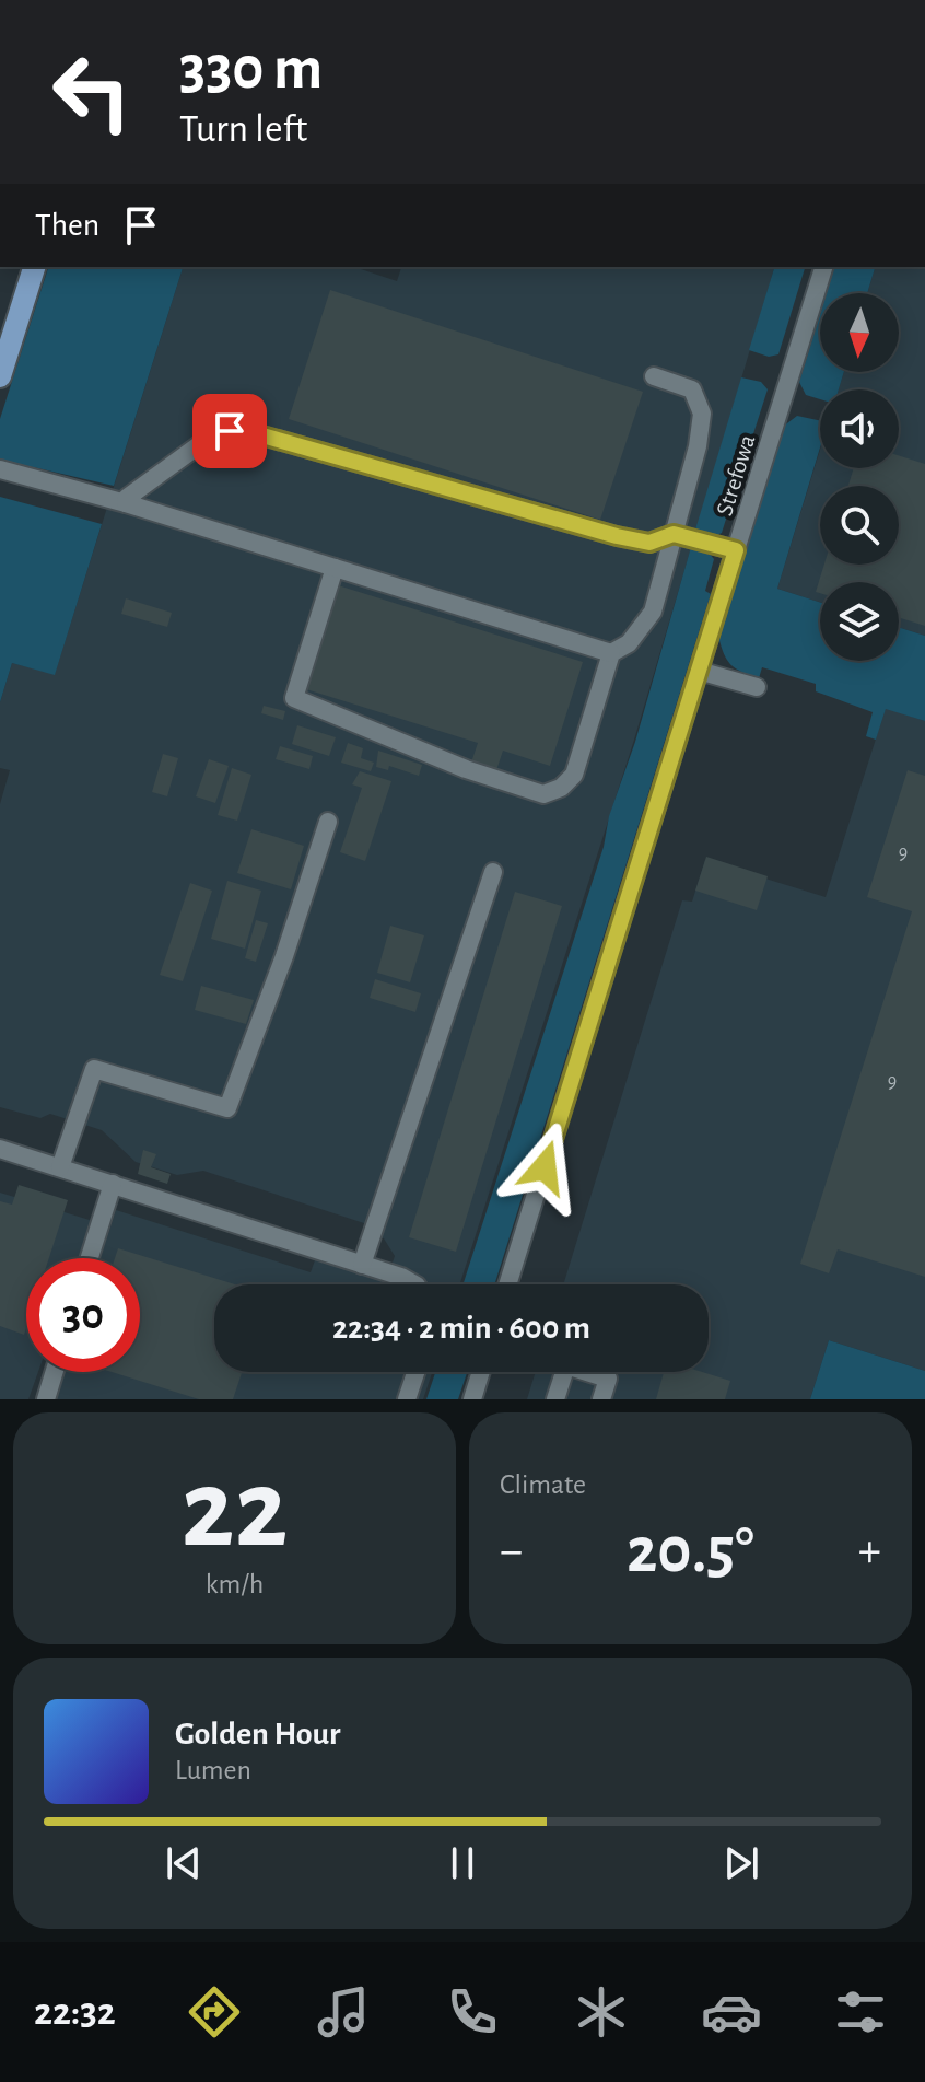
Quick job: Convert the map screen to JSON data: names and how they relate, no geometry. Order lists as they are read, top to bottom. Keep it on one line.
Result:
{"streets":{"street":["Strefowa"]},"house_numbers":["9","9"],"north":"bottom","page":{"turn":["330 m","Turn left"],"then":"Then","limit":"30","trip":"22:34 · 2 min · 600 m","tile":[["22","km/h"],"Climate"],"heat":["−","20.5°","+"],"song":["Golden Hour","Lumen"],"tabs":"22:32"}}
